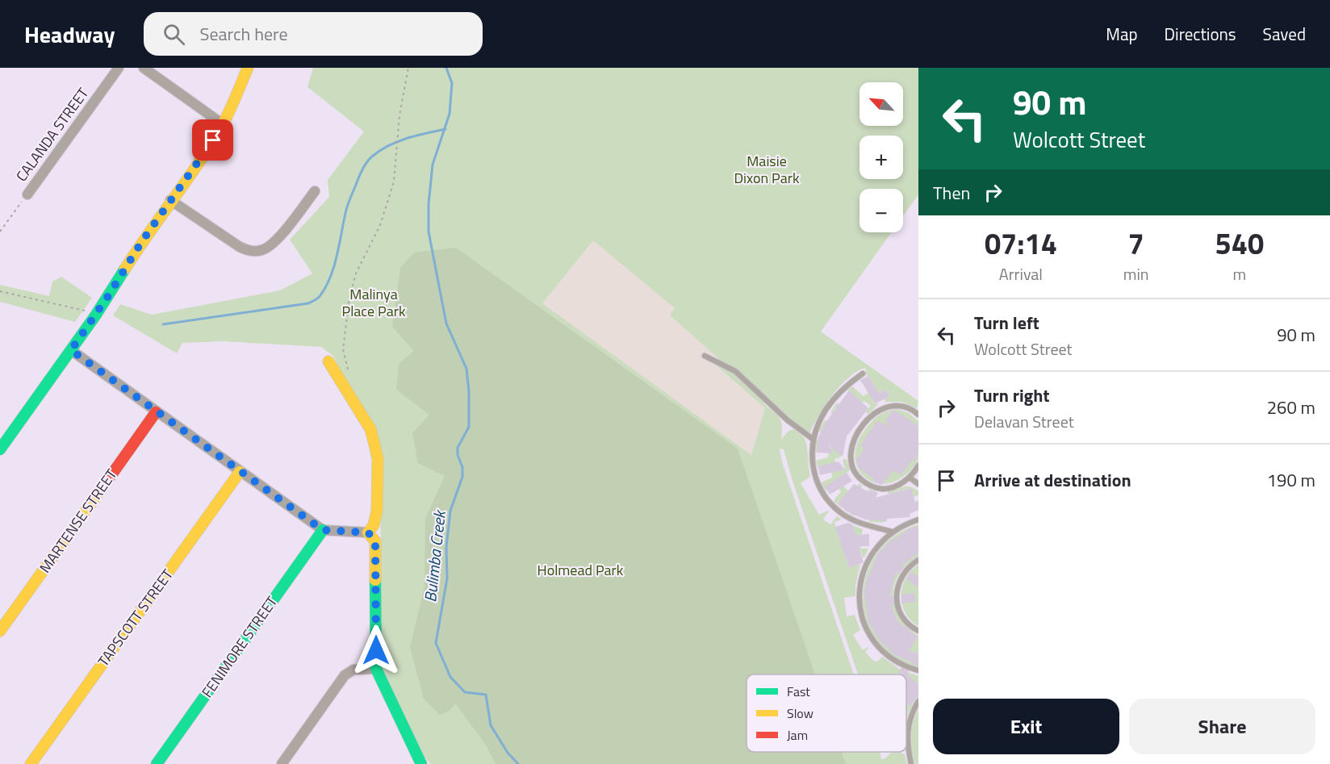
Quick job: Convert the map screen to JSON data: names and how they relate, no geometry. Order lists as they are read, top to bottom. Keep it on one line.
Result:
{"streets":{"street":["CALANDA STREET","MARTENSE STREET","TAPSCOTT STREET","FENIMORE STREET"]},"water":["Bulimba Creek"],"parks":["Maisie Dixon Park","Malinya Place Park","Holmead Park"],"legend":["Fast","Slow","Jam"],"north":"top left","page":{"header":"Headway","search":"Search here","nav":["Map","Directions","Saved"],"turn":["90 m","Wolcott Street"],"map_buttons":["+","−"],"then":"Then","eta":["07:14","Arrival","7","min","540","m"],"list":[{"name":"Turn left","note":"Wolcott Street","value":"90 m"},{"name":"Turn right","note":"Delavan Street","value":"260 m"},{"name":"Arrive at destination","value":"190 m"}],"buttons":["Exit","Share"]}}
